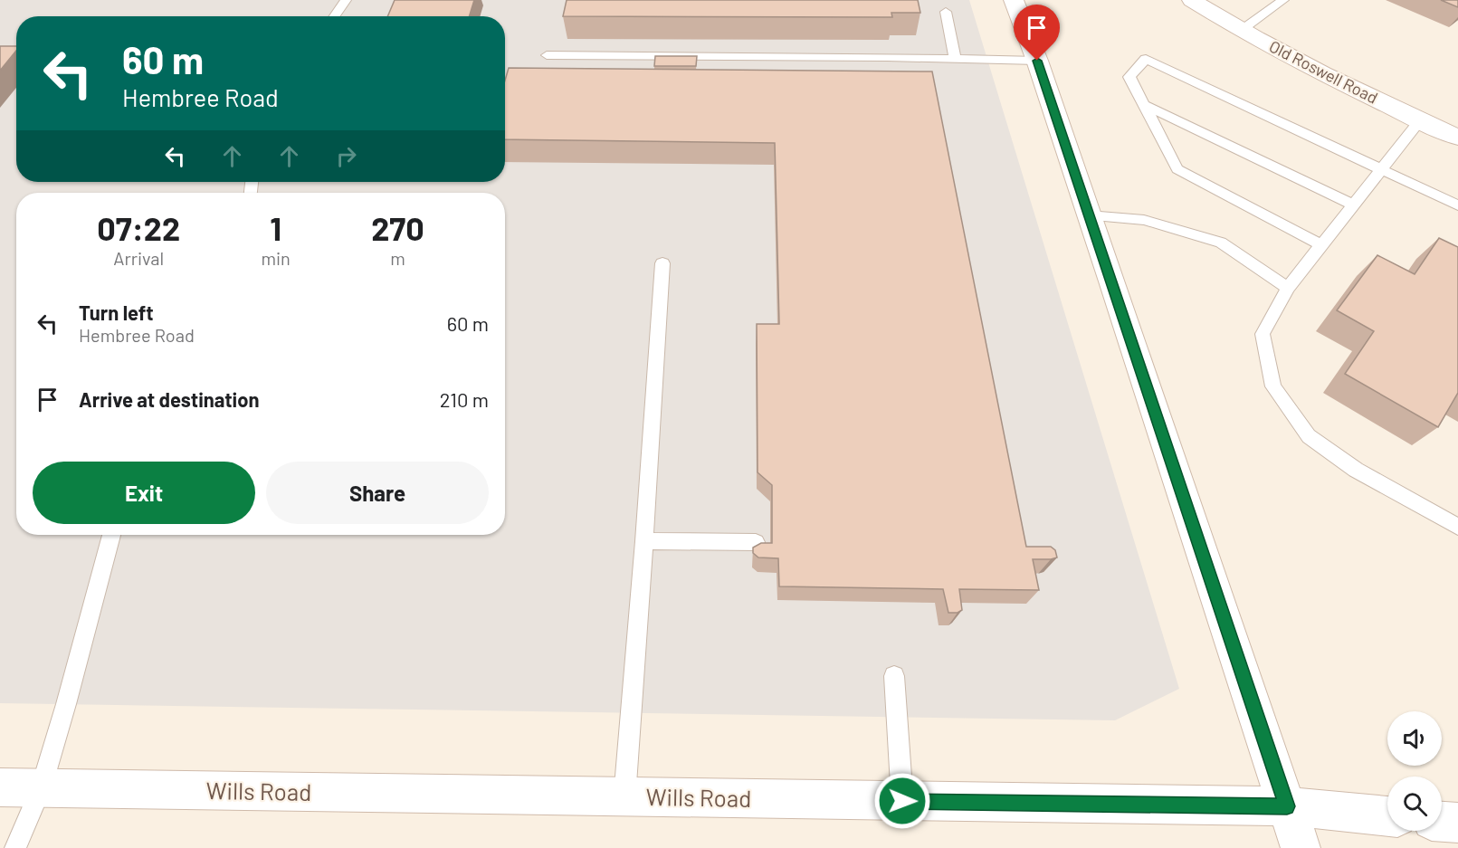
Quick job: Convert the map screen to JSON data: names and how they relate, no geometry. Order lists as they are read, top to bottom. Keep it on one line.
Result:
{"streets":{"street":["Old Roswell Road","Wills Road"]},"page":{"turn":["60 m","Hembree Road"],"eta":["07:22","Arrival","1","min","270","m"],"list":[{"name":"Turn left","note":"Hembree Road","value":"60 m"},{"name":"Arrive at destination","value":"210 m"}],"buttons":["Exit","Share"]}}
